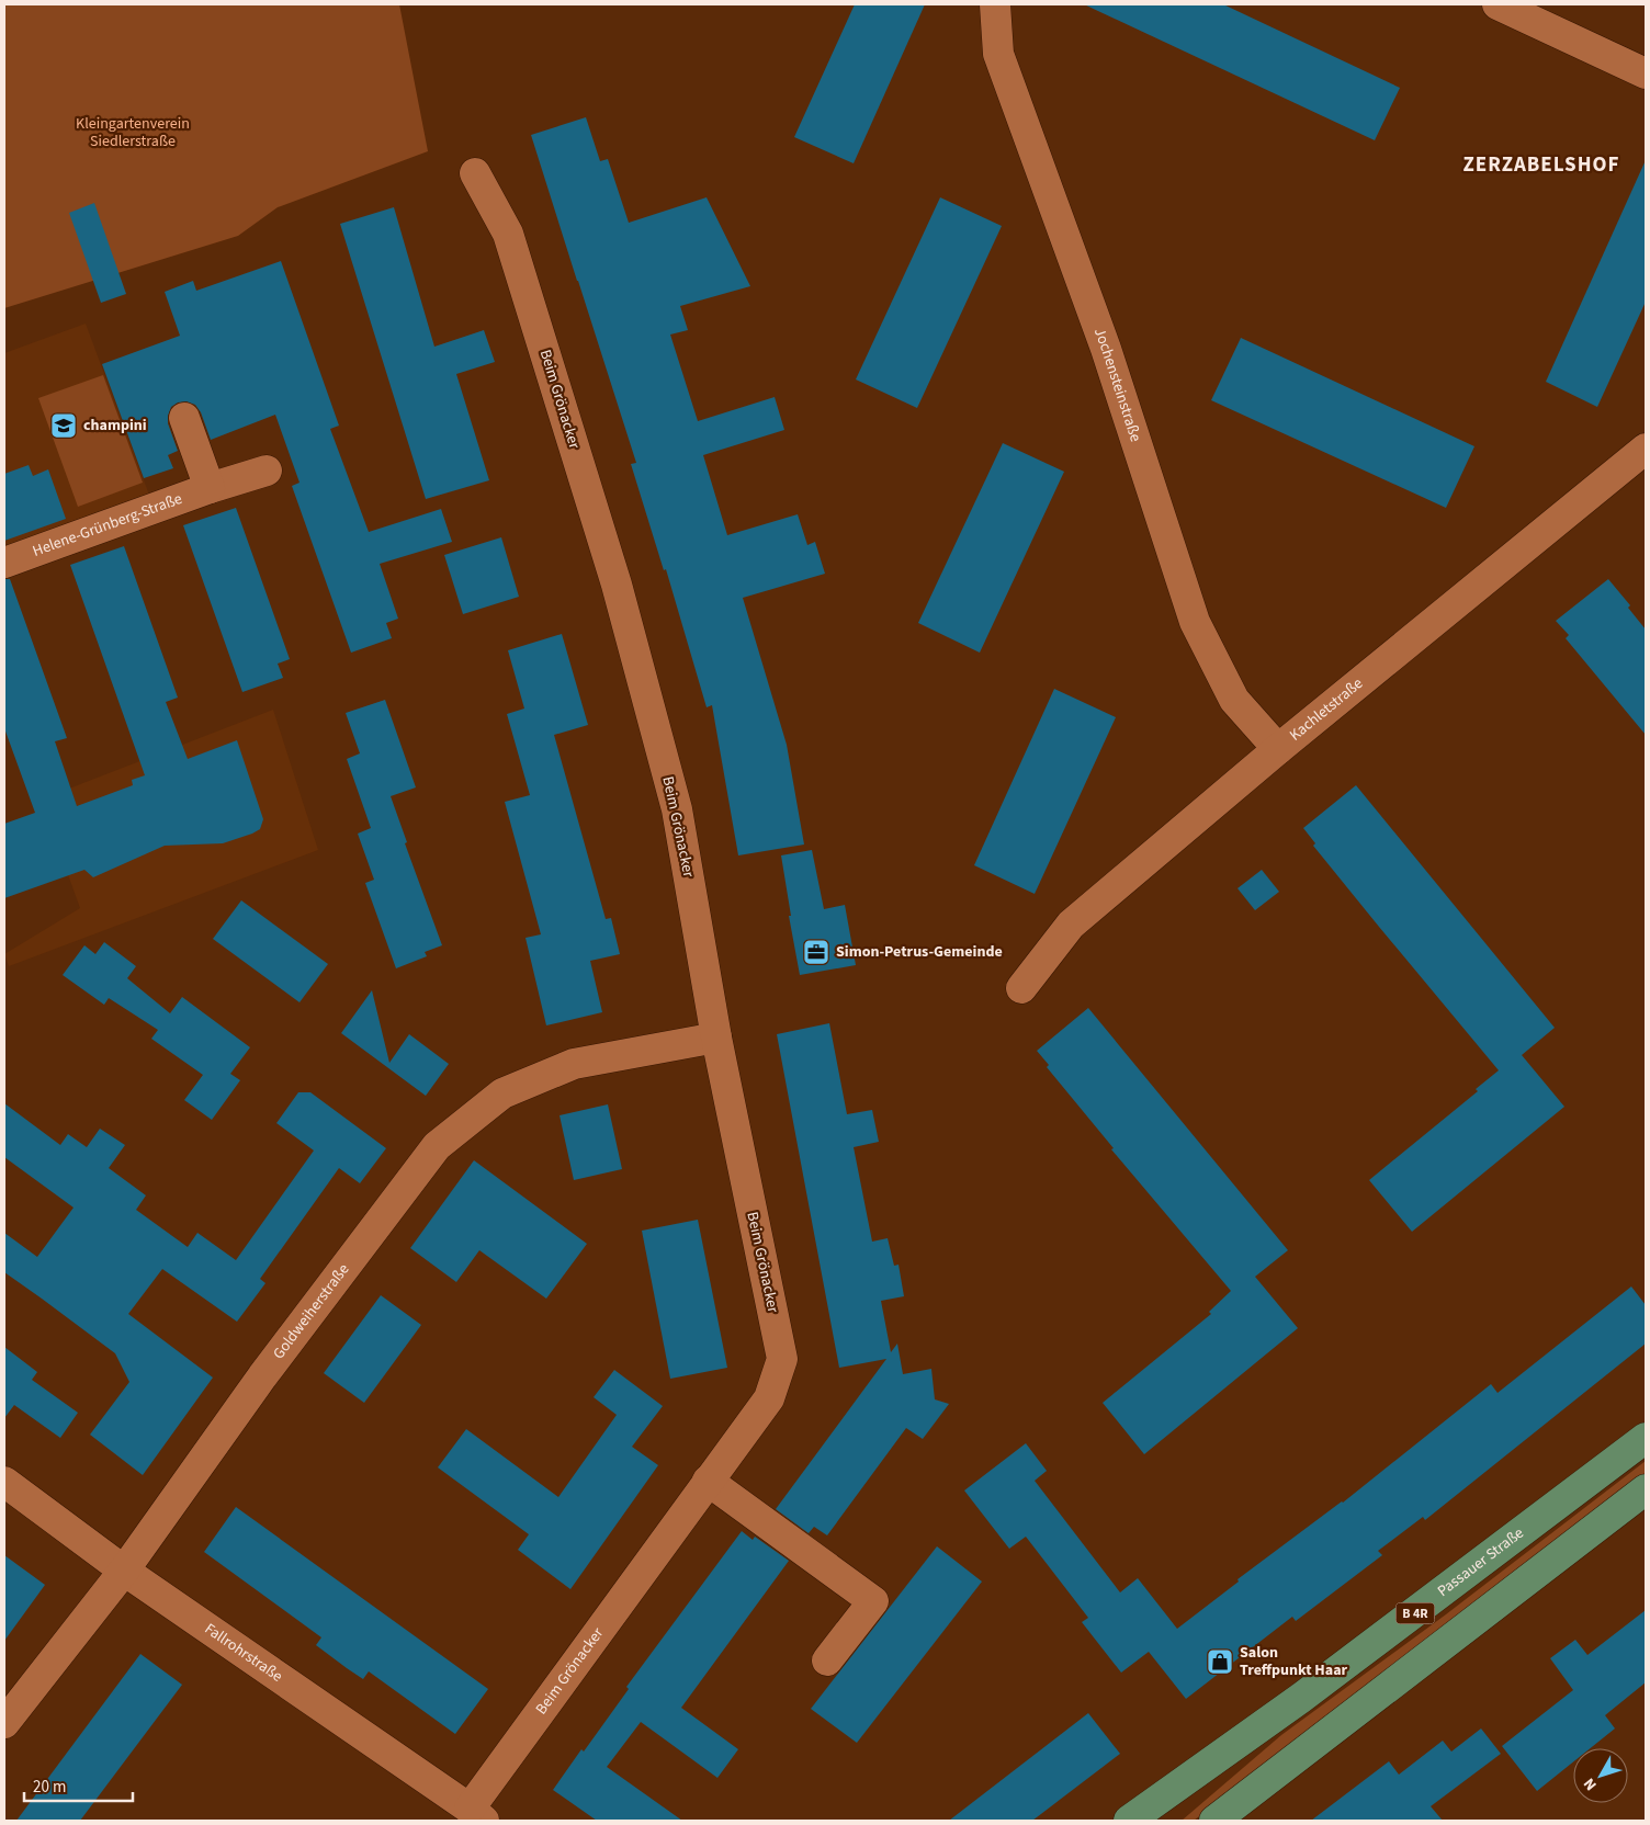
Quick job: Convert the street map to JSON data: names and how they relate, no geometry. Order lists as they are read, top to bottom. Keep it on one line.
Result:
{"streets":{"main road":["Passauer Straße","B 4R"],"street":["Jochensteinstraße","Beim Grönacker","Helene-Grünberg-Straße","Kachletstraße","Goldweiherstraße","Fallrohrstraße"]},"crossings":[["Jochensteinstraße","Kachletstraße"],["Beim Grönacker","Goldweiherstraße"],["Beim Grönacker","Fallrohrstraße"],["Goldweiherstraße","Fallrohrstraße"]],"districts":["ZERZABELSHOF"],"parks":["Kleingartenverein Siedlerstraße"],"places":{"school or university":["champini"],"office":["Simon-Petrus-Gemeinde"],"shop":["Salon Treffpunkt Haar"]},"scale_bar":"20 m","north":"bottom left"}
